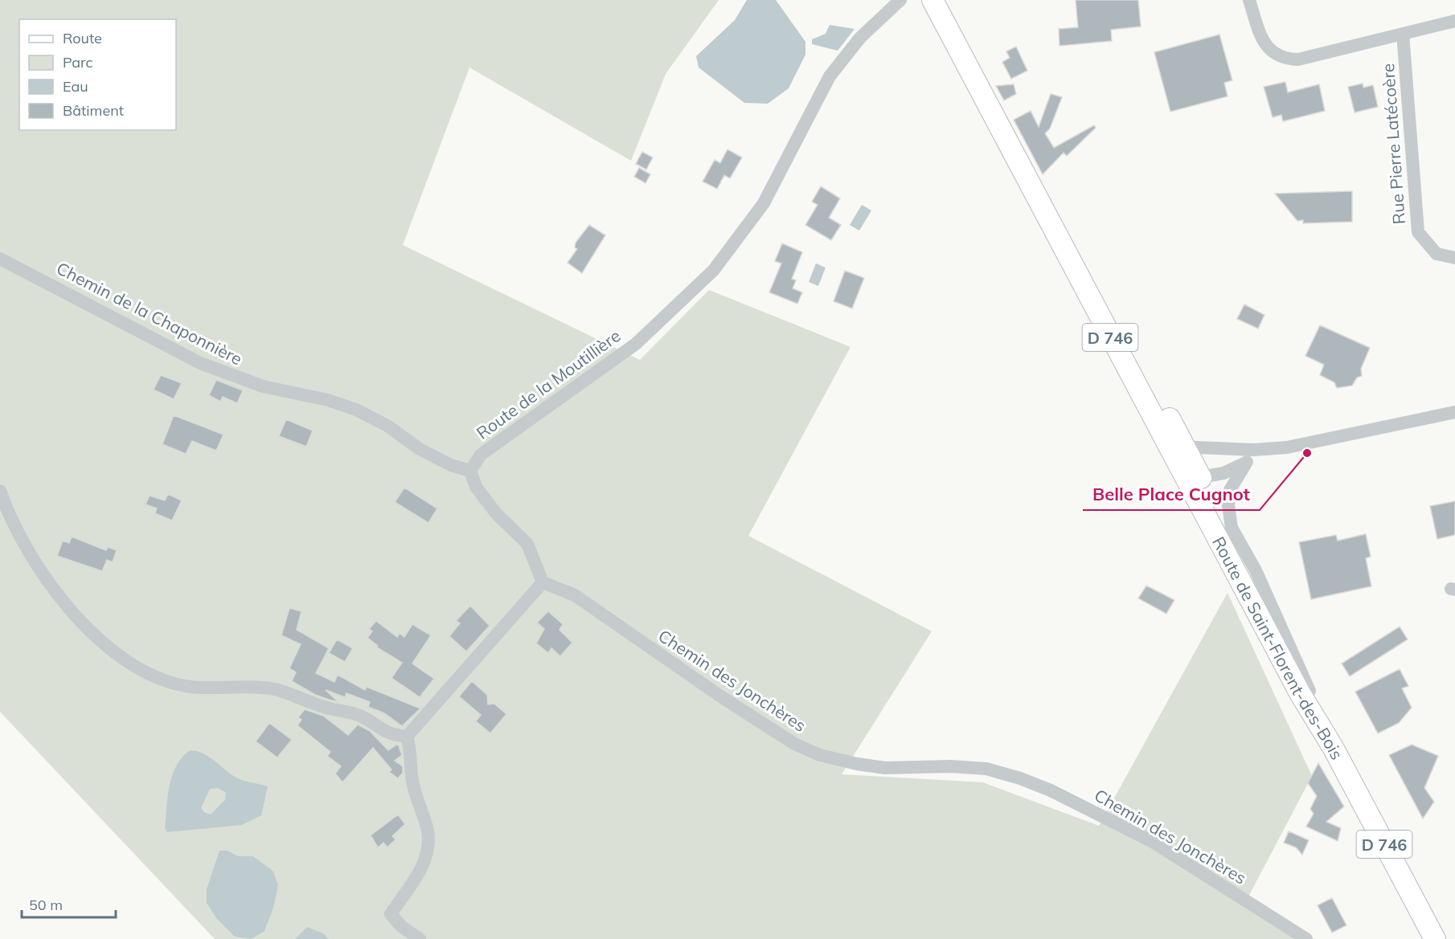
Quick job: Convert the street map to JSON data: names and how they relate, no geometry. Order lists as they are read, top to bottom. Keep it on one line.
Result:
{"streets":{"main road":["D 746","Route de Saint-Florent-des-Bois"],"street":["Rue Pierre Latécoère","Chemin de la Chaponnière","Route de la Moutillière","Chemin des Jonchères"]},"crossings":[["Chemin de la Chaponnière","Route de la Moutillière"],["D 746","Route de Saint-Florent-des-Bois"]],"places":["Belle Place Cugnot"],"legend":["Route","Parc","Eau","Bâtiment"],"scale_bar":"50 m"}
